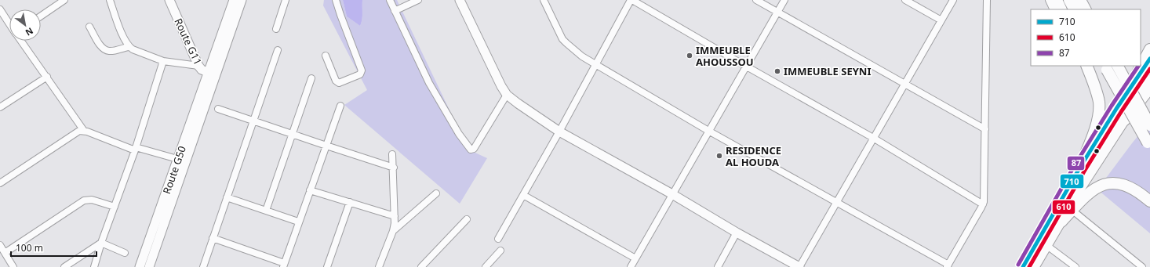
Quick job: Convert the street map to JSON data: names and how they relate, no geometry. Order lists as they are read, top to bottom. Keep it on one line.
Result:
{"streets":{"street":["Route G11","Route G50"]},"crossings":[["Route G11","Route G50"]],"places":["IMMEUBLE AHOUSSOU","IMMEUBLE SEYNI","RESIDENCE AL HOUDA"],"lines":["transit line 710","transit line 87","transit line 610"],"legend":["710","610","87"],"scale_bar":"100 m","north":"bottom right"}
